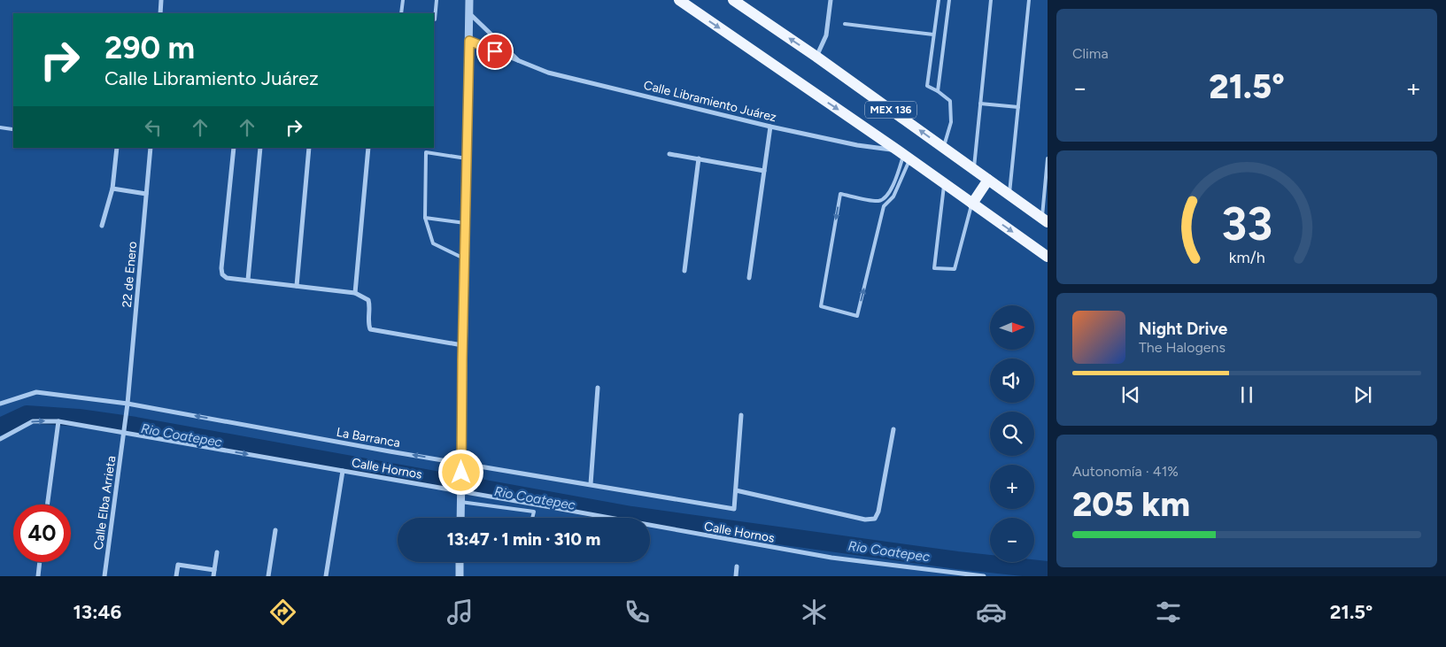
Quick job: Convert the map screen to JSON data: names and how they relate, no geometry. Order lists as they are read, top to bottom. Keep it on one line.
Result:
{"streets":{"main road":["MEX 136"],"street":["Calle Libramiento Juárez","22 de Enero","La Barranca","Calle Hornos","Calle Elba Arrieta"]},"crossings":[["Calle Libramiento Juárez","MEX 136"],["22 de Enero","La Barranca"],["22 de Enero","Calle Hornos"],["22 de Enero","Calle Elba Arrieta"],["Calle Hornos","Calle Elba Arrieta"]],"one_way":["La Barranca"],"water":["Rio Coatepec"],"north":"right","page":{"tile":["Clima",["Autonomía · 41%","205 km"]],"turn":["290 m","Calle Libramiento Juárez"],"heat":["−","21.5°","+"],"map_buttons":["+","−"],"song":["Night Drive","The Halogens"],"limit":"40","trip":"13:47 · 1 min · 310 m","tabs":["13:46","21.5°"],"gauge":["33","km/h"]}}
